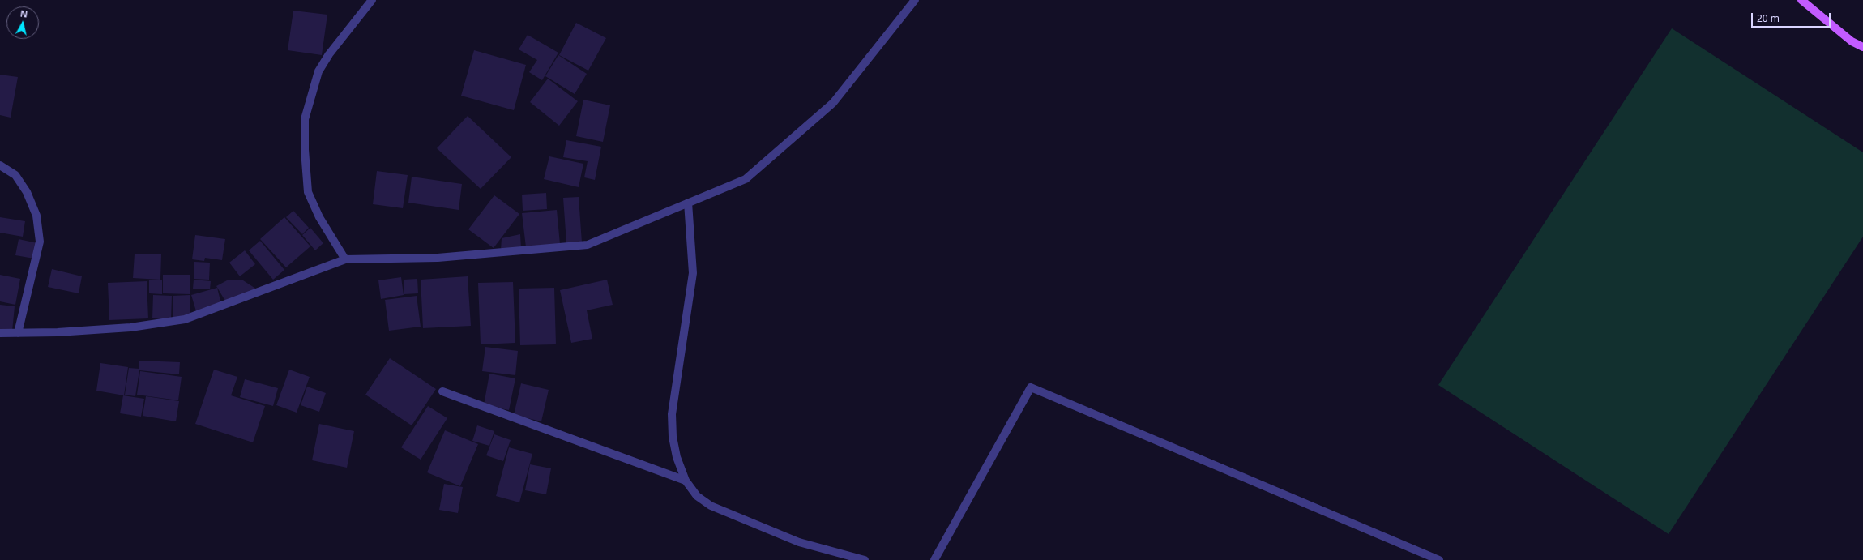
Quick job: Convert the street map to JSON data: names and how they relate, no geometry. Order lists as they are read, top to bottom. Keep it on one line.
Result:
{"scale_bar":"20 m","north":"top"}
